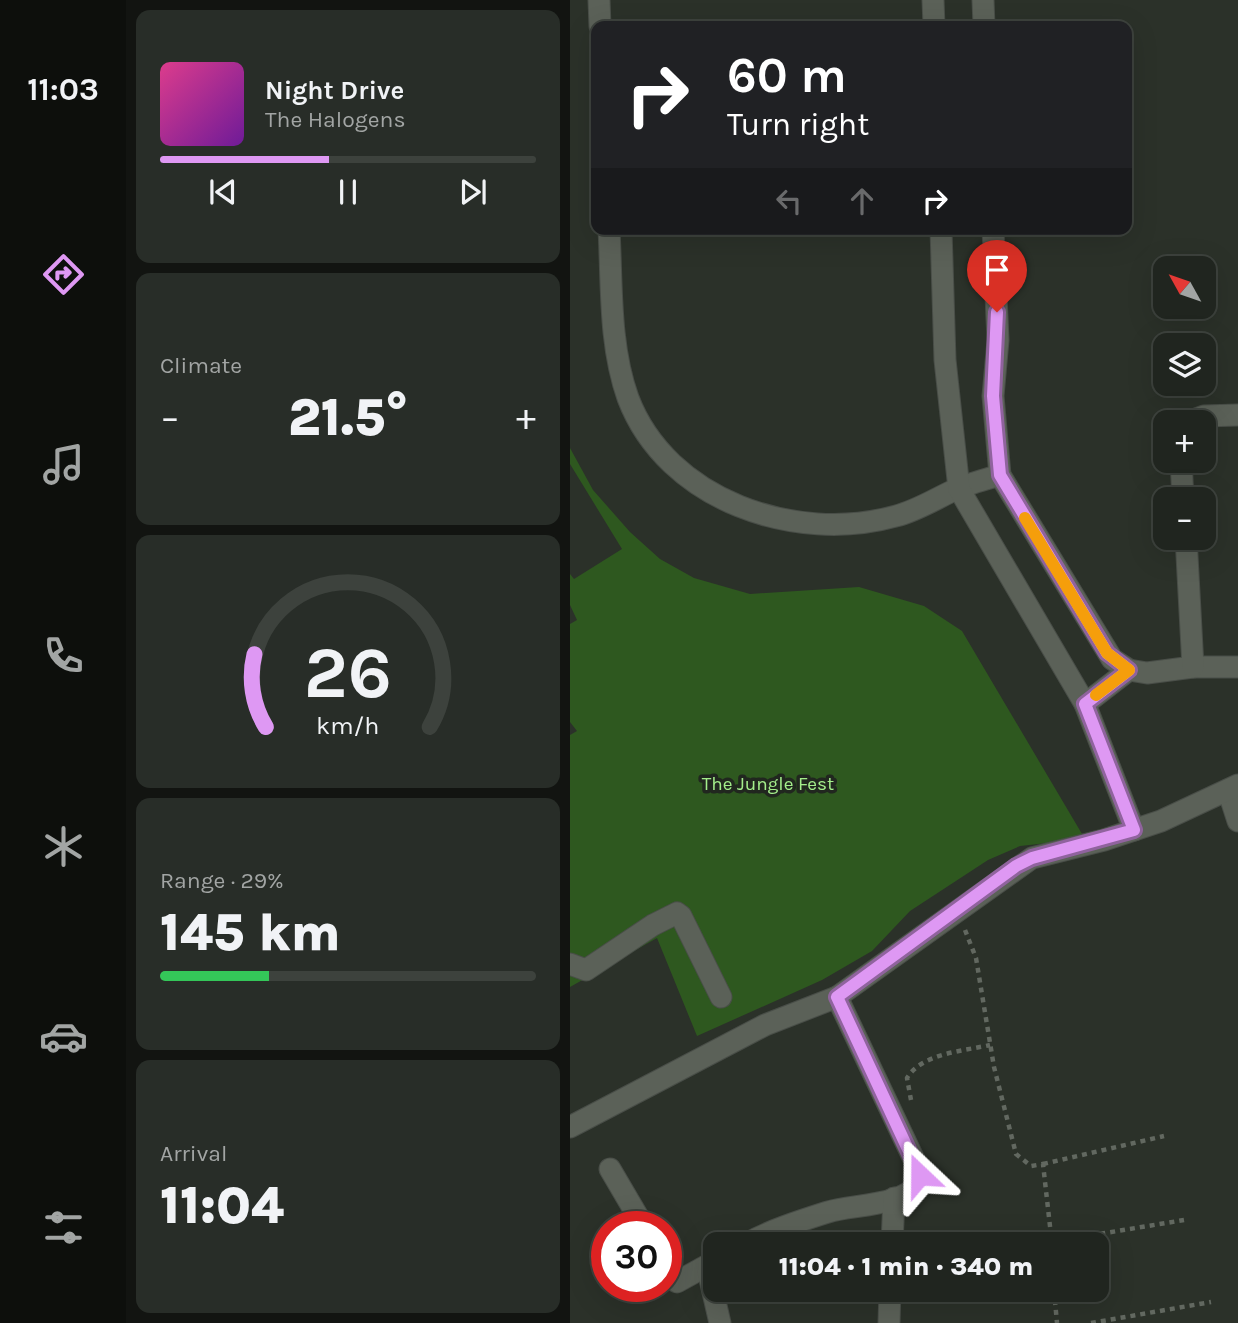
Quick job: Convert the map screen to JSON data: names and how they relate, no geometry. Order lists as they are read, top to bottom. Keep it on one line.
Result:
{"parks":["The Jungle Fest"],"north":"top left","page":{"tabs":"11:03","turn":["60 m","Turn right"],"song":["Night Drive","The Halogens"],"map_buttons":["+","−"],"tile":["Climate",["Range · 29%","145 km"],["Arrival","11:04"]],"heat":["−","21.5°","+"],"limit":"30","trip":"11:04 · 1 min · 340 m","gauge":["26","km/h"]}}
